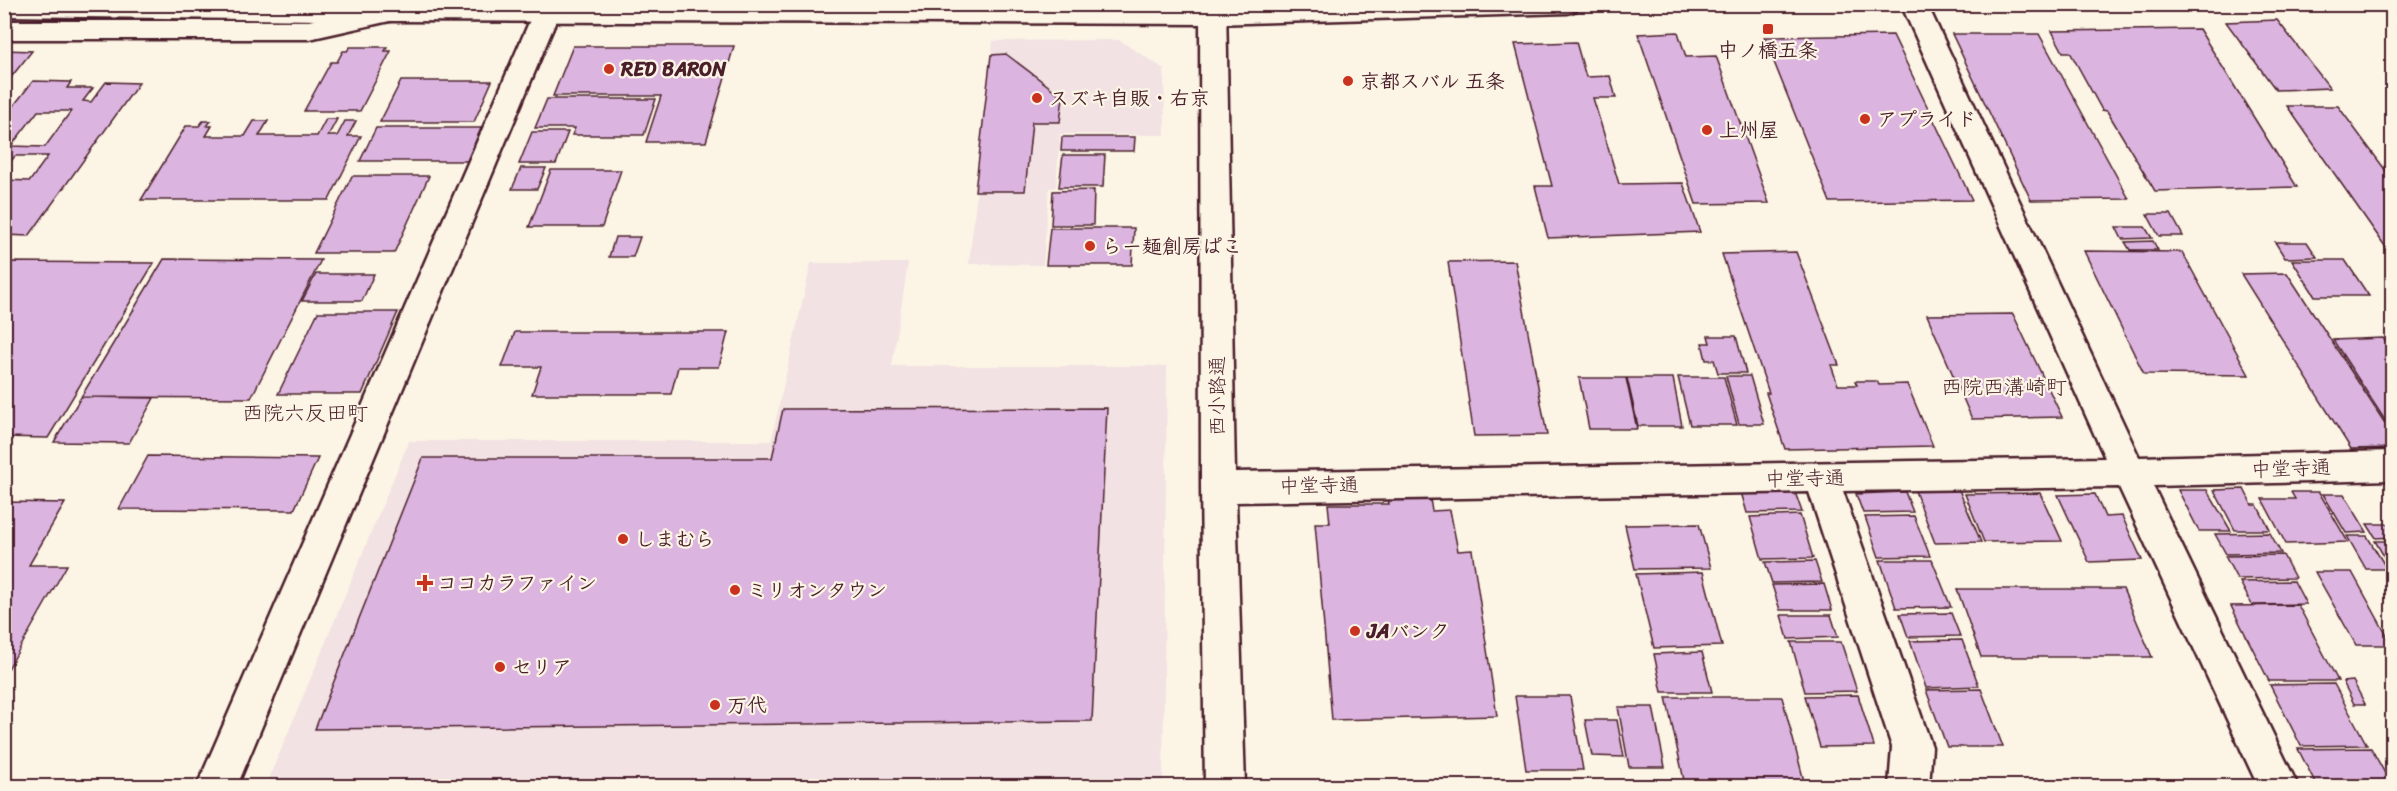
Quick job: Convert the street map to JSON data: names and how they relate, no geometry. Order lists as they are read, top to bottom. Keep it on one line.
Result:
{"streets":{"main road":["西小路通","中堂寺通"]},"crossings":[["西小路通","中堂寺通"]],"districts":["西院西溝崎町","西院六反田町"],"places":{"transit":["中ノ橋五条"],"other":["RED BARON","京都スバル 五条","スズキ自販・右京","アプライド","上州屋","らー麺創房ぱこ","しまむら","ミリオンタウン","JAバンク","セリア","万代"],"health":["ココカラファイン"]}}
